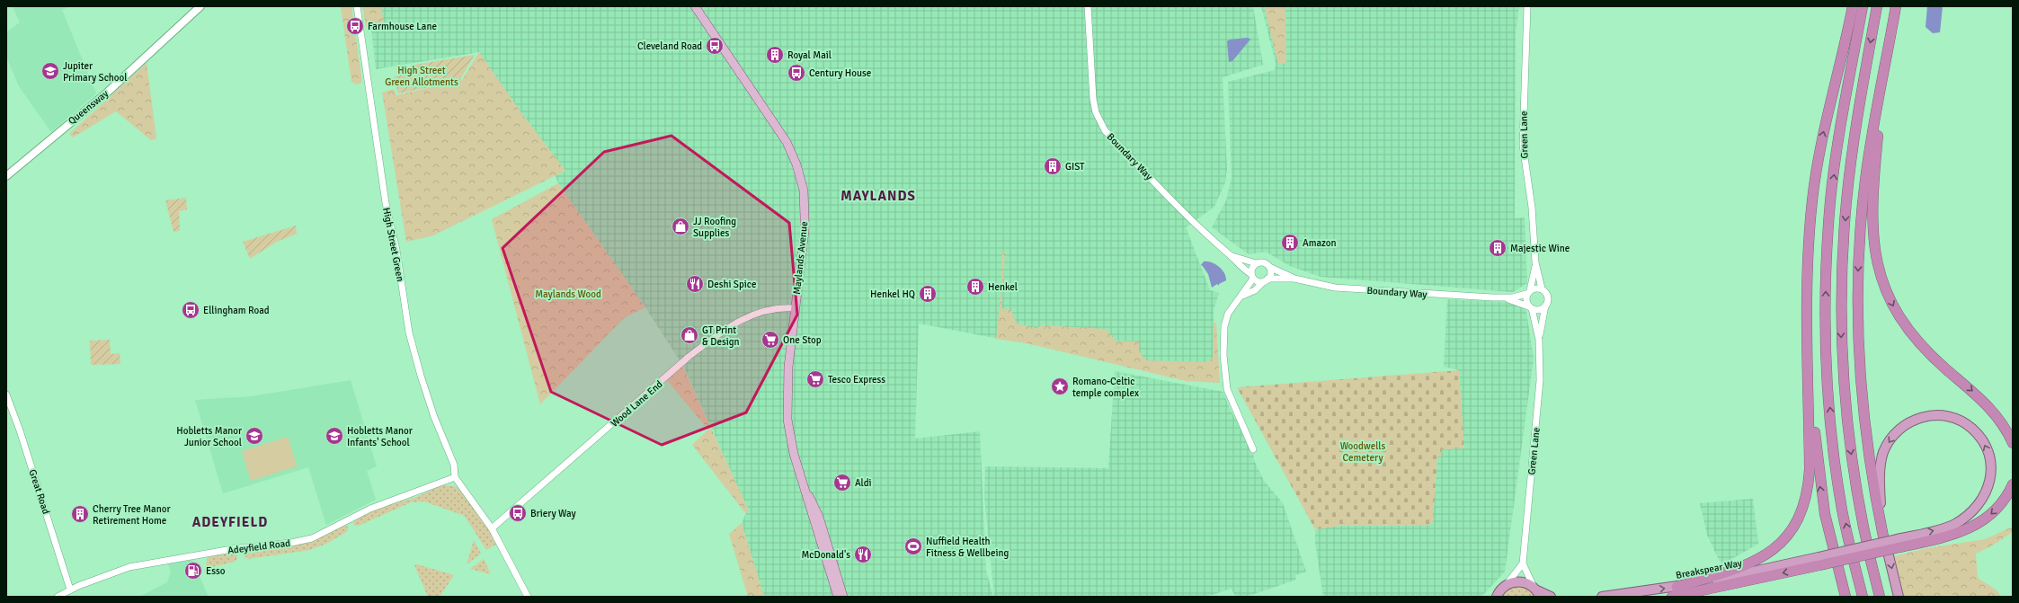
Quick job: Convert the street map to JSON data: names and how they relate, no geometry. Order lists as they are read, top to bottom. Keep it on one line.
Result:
{"streets":{"highway":["Breakspear Way"],"main road":["Queensway","Maylands Avenue"],"street":["Green Lane","Boundary Way","High Street Green","Wood Lane End","Great Road","Adeyfield Road"]},"crossings":[["Green Lane","Boundary Way"],["High Street Green","Adeyfield Road"],["Maylands Avenue","Wood Lane End"],["Great Road","Adeyfield Road"]],"districts":["MAYLANDS","ADEYFIELD"],"parks":["High Street Green Allotments","Maylands Wood","Woodwells Cemetery"],"places":{"bus stop":["Farmhouse Lane","Cleveland Road","Century House","Ellingham Road","Briery Way"],"building":["Royal Mail","GIST","Amazon","Majestic Wine","Henkel","Henkel HQ","Cherry Tree Manor Retirement Home"],"school or university":["Jupiter Primary School","Hobletts Manor Junior School","Hobletts Manor Infants' School"],"shop":["JJ Roofing Supplies","GT Print & Design"],"restaurant":["Deshi Spice","McDonald's"],"supermarket":["One Stop","Tesco Express","Aldi"],"place":["Romano-Celtic temple complex"],"sports":["Nuffield Health Fitness & Wellbeing"],"fuel station":["Esso"]}}
